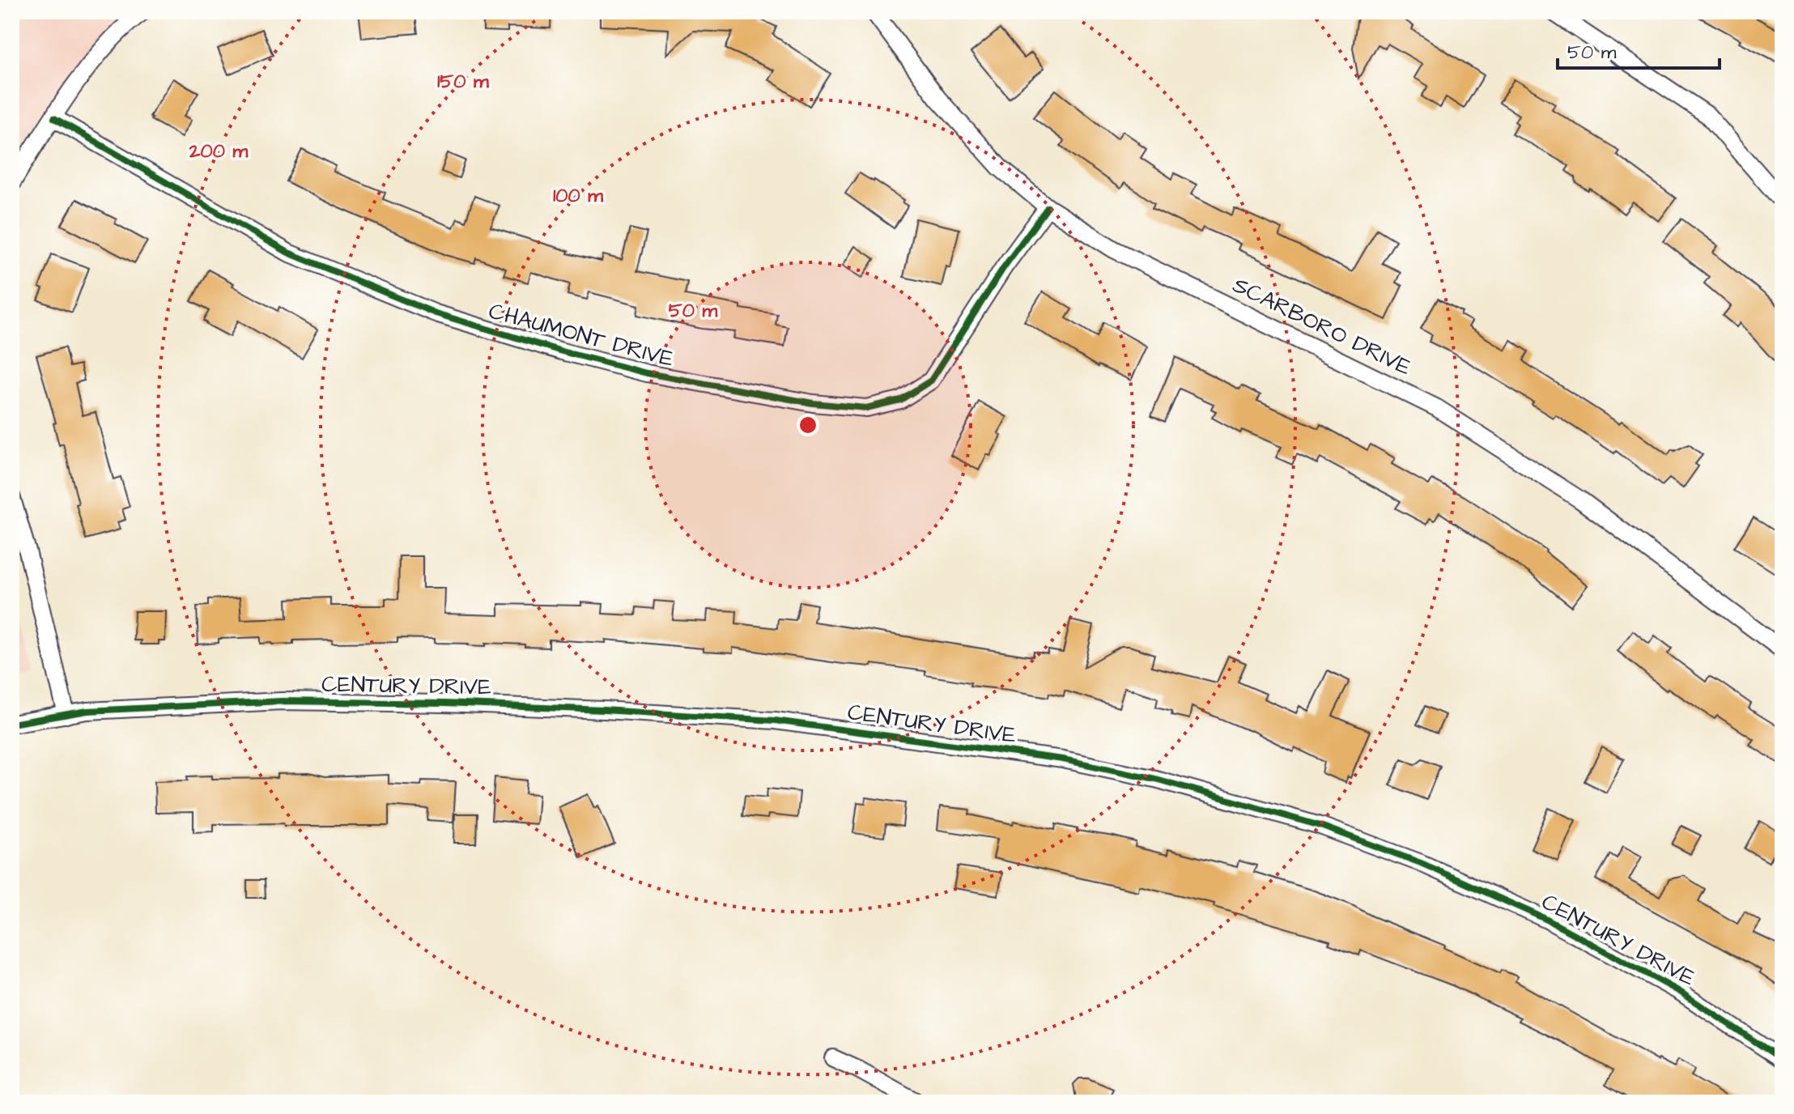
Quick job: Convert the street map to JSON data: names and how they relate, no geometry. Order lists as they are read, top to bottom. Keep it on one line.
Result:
{"streets":{"street":["SCARBORO DRIVE","CHAUMONT DRIVE","CENTURY DRIVE"]},"crossings":[["SCARBORO DRIVE","CHAUMONT DRIVE"]],"scale_bar":"50 m","rings":["150 m","200 m","100 m","50 m"]}
